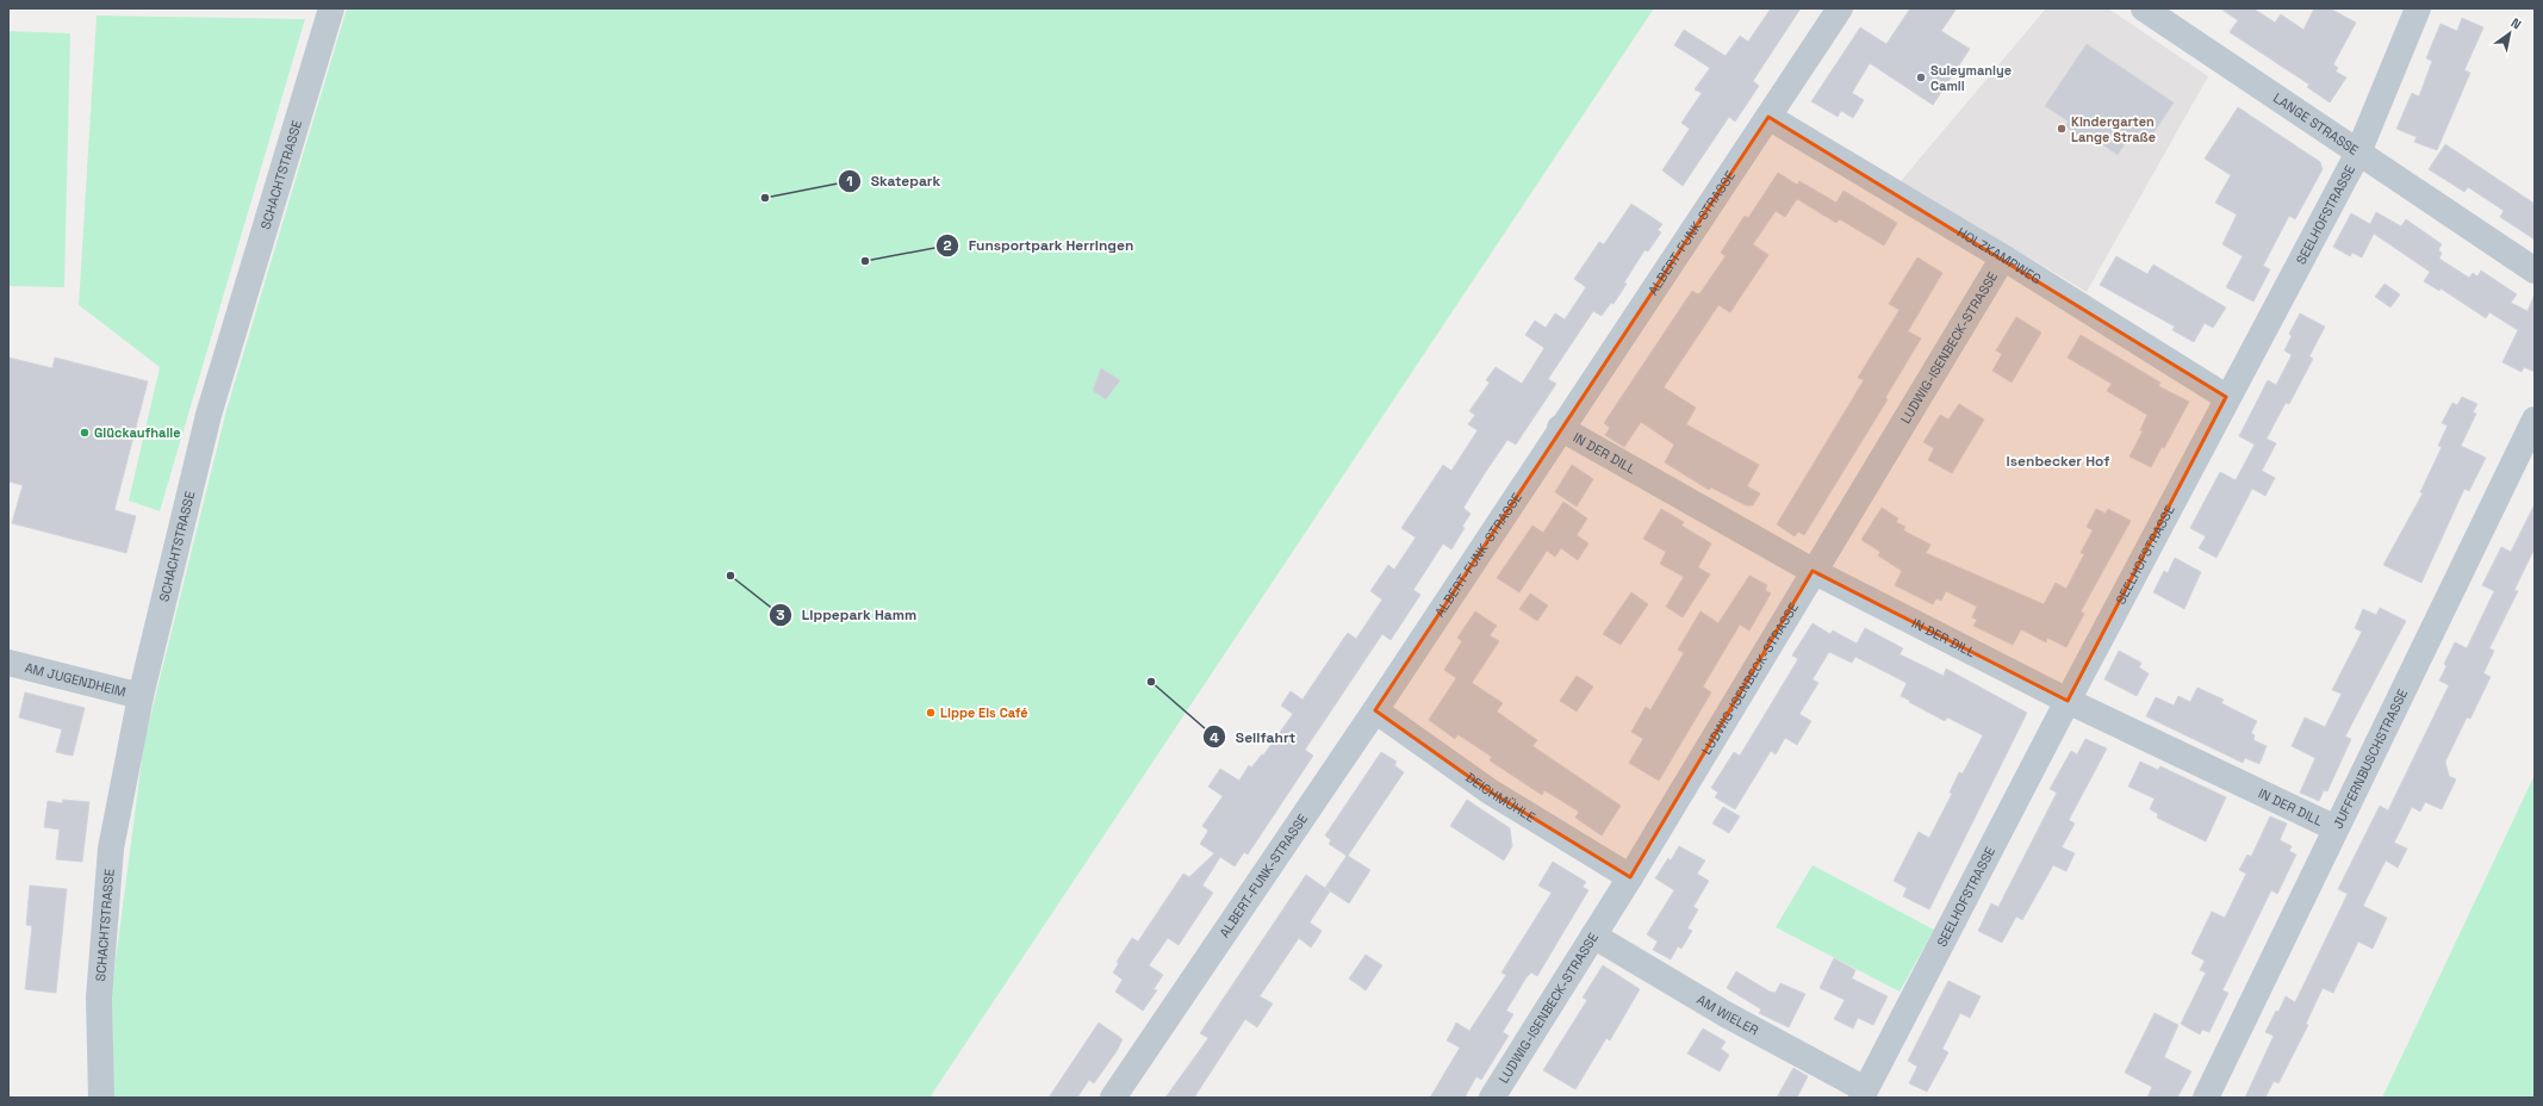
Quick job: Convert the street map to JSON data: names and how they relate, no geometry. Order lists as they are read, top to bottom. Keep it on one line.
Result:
{"streets":{"street":["LANGE STRASSE","SCHACHTSTRASSE","SEELHOFSTRASSE","ALBERT-FUNK-STRASSE","HOLZKAMPWEG","LUDWIG-ISENBECK-STRASSE","IN DER DILL","AM JUGENDHEIM","JUFFERNBUSCHSTRASSE","DEICHMÜHLE","AM WIELER"]},"crossings":[["LANGE STRASSE","SEELHOFSTRASSE"],["SCHACHTSTRASSE","AM JUGENDHEIM"],["SEELHOFSTRASSE","HOLZKAMPWEG"],["SEELHOFSTRASSE","IN DER DILL"],["SEELHOFSTRASSE","AM WIELER"],["ALBERT-FUNK-STRASSE","HOLZKAMPWEG"],["ALBERT-FUNK-STRASSE","IN DER DILL"],["ALBERT-FUNK-STRASSE","DEICHMÜHLE"],["HOLZKAMPWEG","LUDWIG-ISENBECK-STRASSE"],["LUDWIG-ISENBECK-STRASSE","IN DER DILL"],["LUDWIG-ISENBECK-STRASSE","DEICHMÜHLE"],["LUDWIG-ISENBECK-STRASSE","AM WIELER"],["IN DER DILL","JUFFERNBUSCHSTRASSE"]],"districts":["Isenbecker Hof"],"places":["Suleymaniye Camii","Kindergarten Lange Straße","Skatepark","Funsportpark Herringen","Glückaufhalle","Lippepark Hamm","Seilfahrt","Lippe Eis Café"],"north":"top right"}
